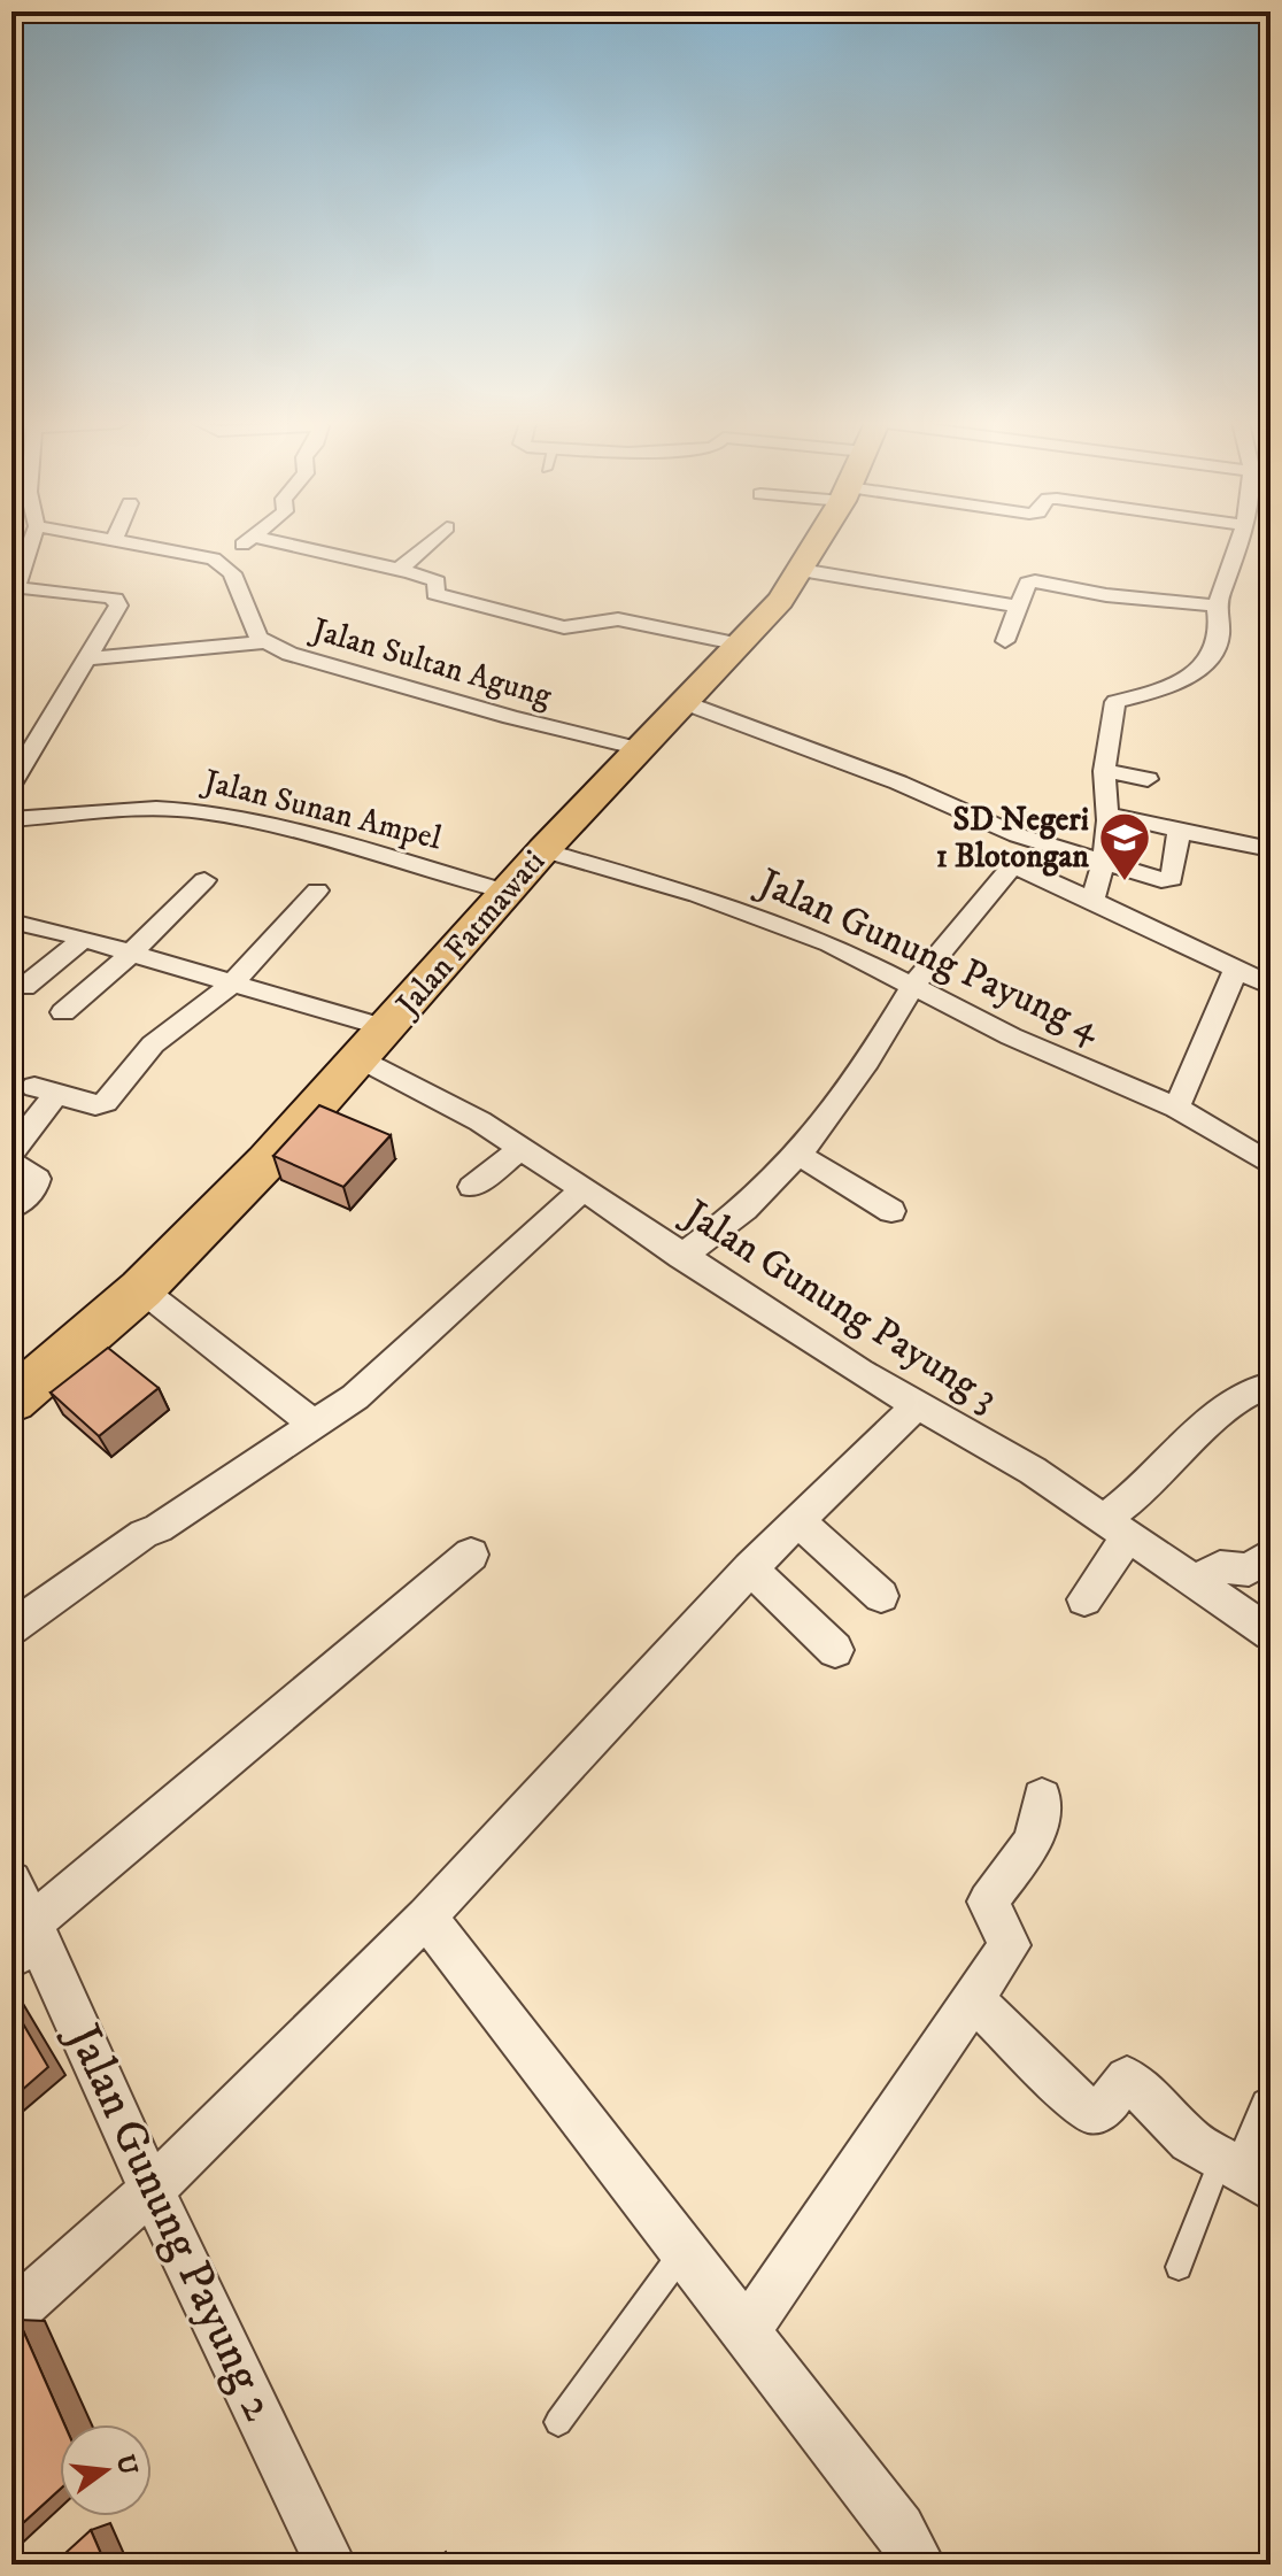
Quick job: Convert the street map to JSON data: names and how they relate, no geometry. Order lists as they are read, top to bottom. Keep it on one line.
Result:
{"streets":{"main road":["Jalan Fatmawati"],"street":["Jalan Sultan Agung","Jalan Sunan Ampel","Jalan Gunung Payung 4","Jalan Gunung Payung 3","Jalan Gunung Payung 2"]},"crossings":[["Jalan Sultan Agung","Jalan Fatmawati"],["Jalan Sunan Ampel","Jalan Fatmawati"],["Jalan Fatmawati","Jalan Gunung Payung 4"],["Jalan Fatmawati","Jalan Gunung Payung 3"]],"places":{"school or university":["SD Negeri 1 Blotongan"]},"north":"right"}
